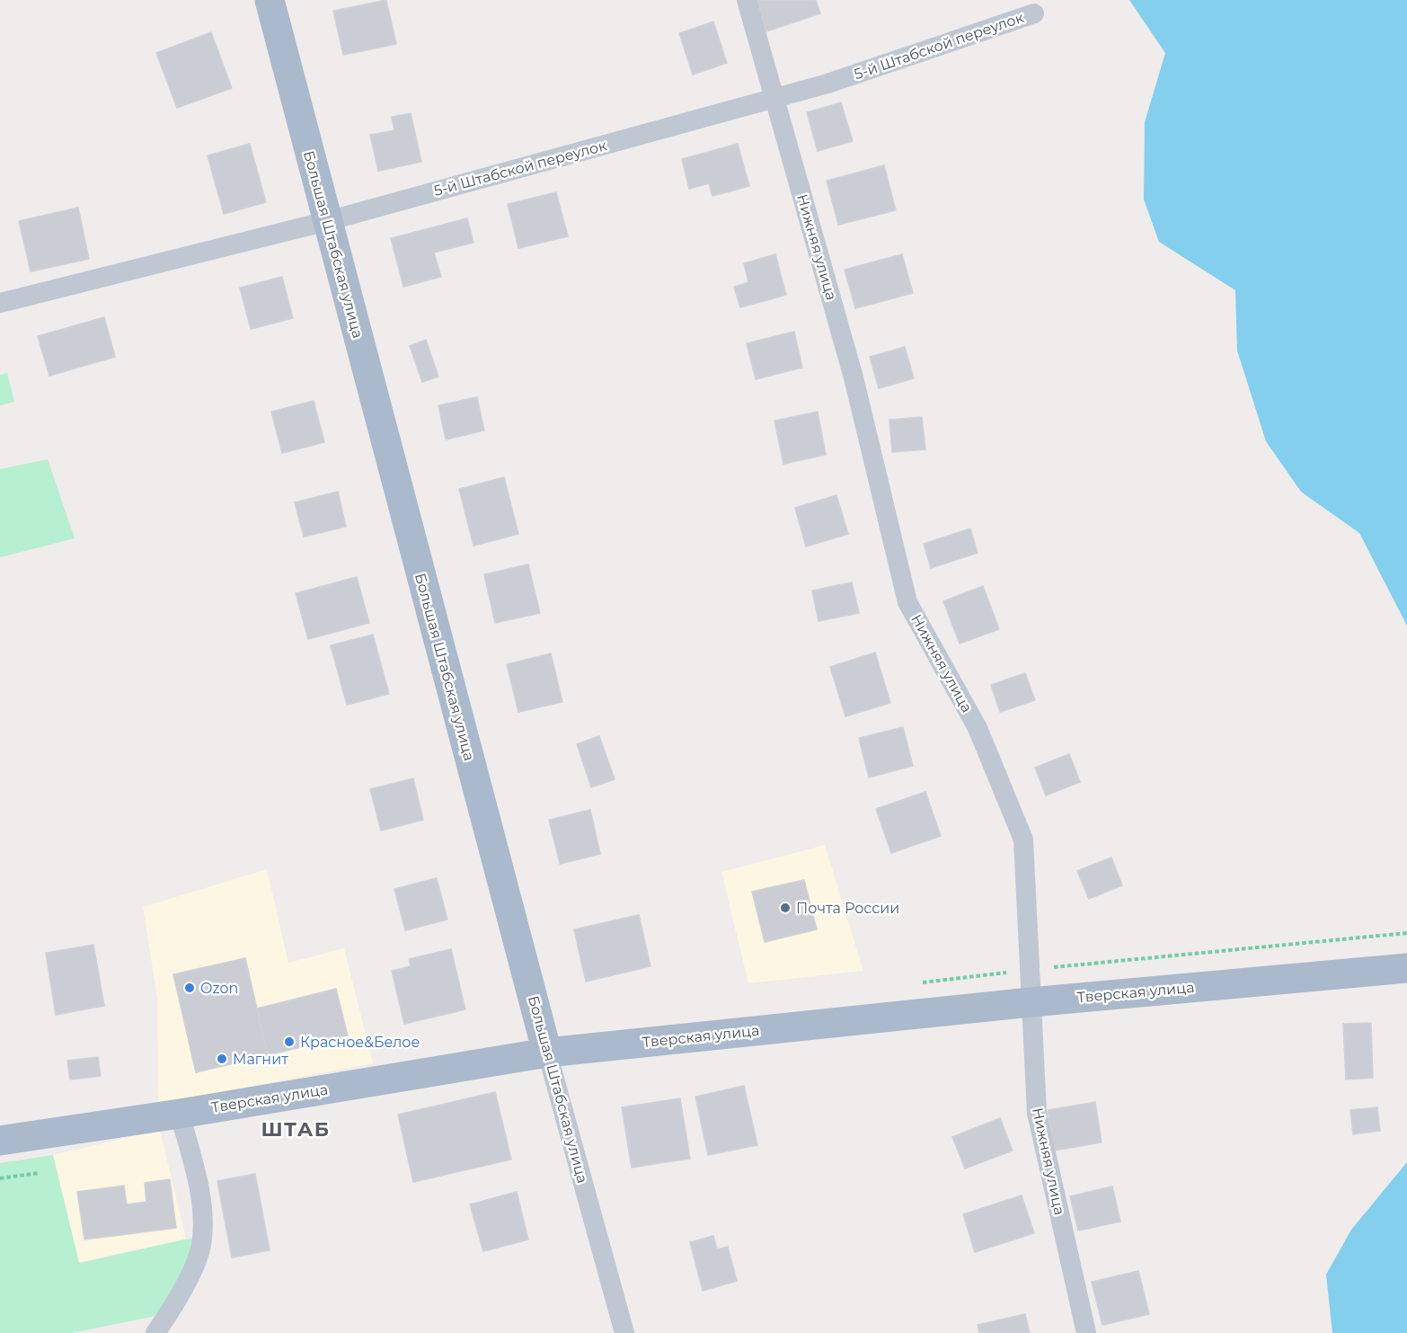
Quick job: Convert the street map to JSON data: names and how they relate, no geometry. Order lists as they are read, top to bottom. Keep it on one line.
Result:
{"streets":{"main road":["Большая Штабская улица","Тверская улица"],"street":["5-й Штабской переулок","Нижняя улица"]},"crossings":[["5-й Штабской переулок","Большая Штабская улица"],["5-й Штабской переулок","Нижняя улица"],["Большая Штабская улица","Тверская улица"],["Нижняя улица","Тверская улица"]],"districts":["ШТАБ"],"places":["Почта России","Ozon","Красное&Белое","Магнит"]}
